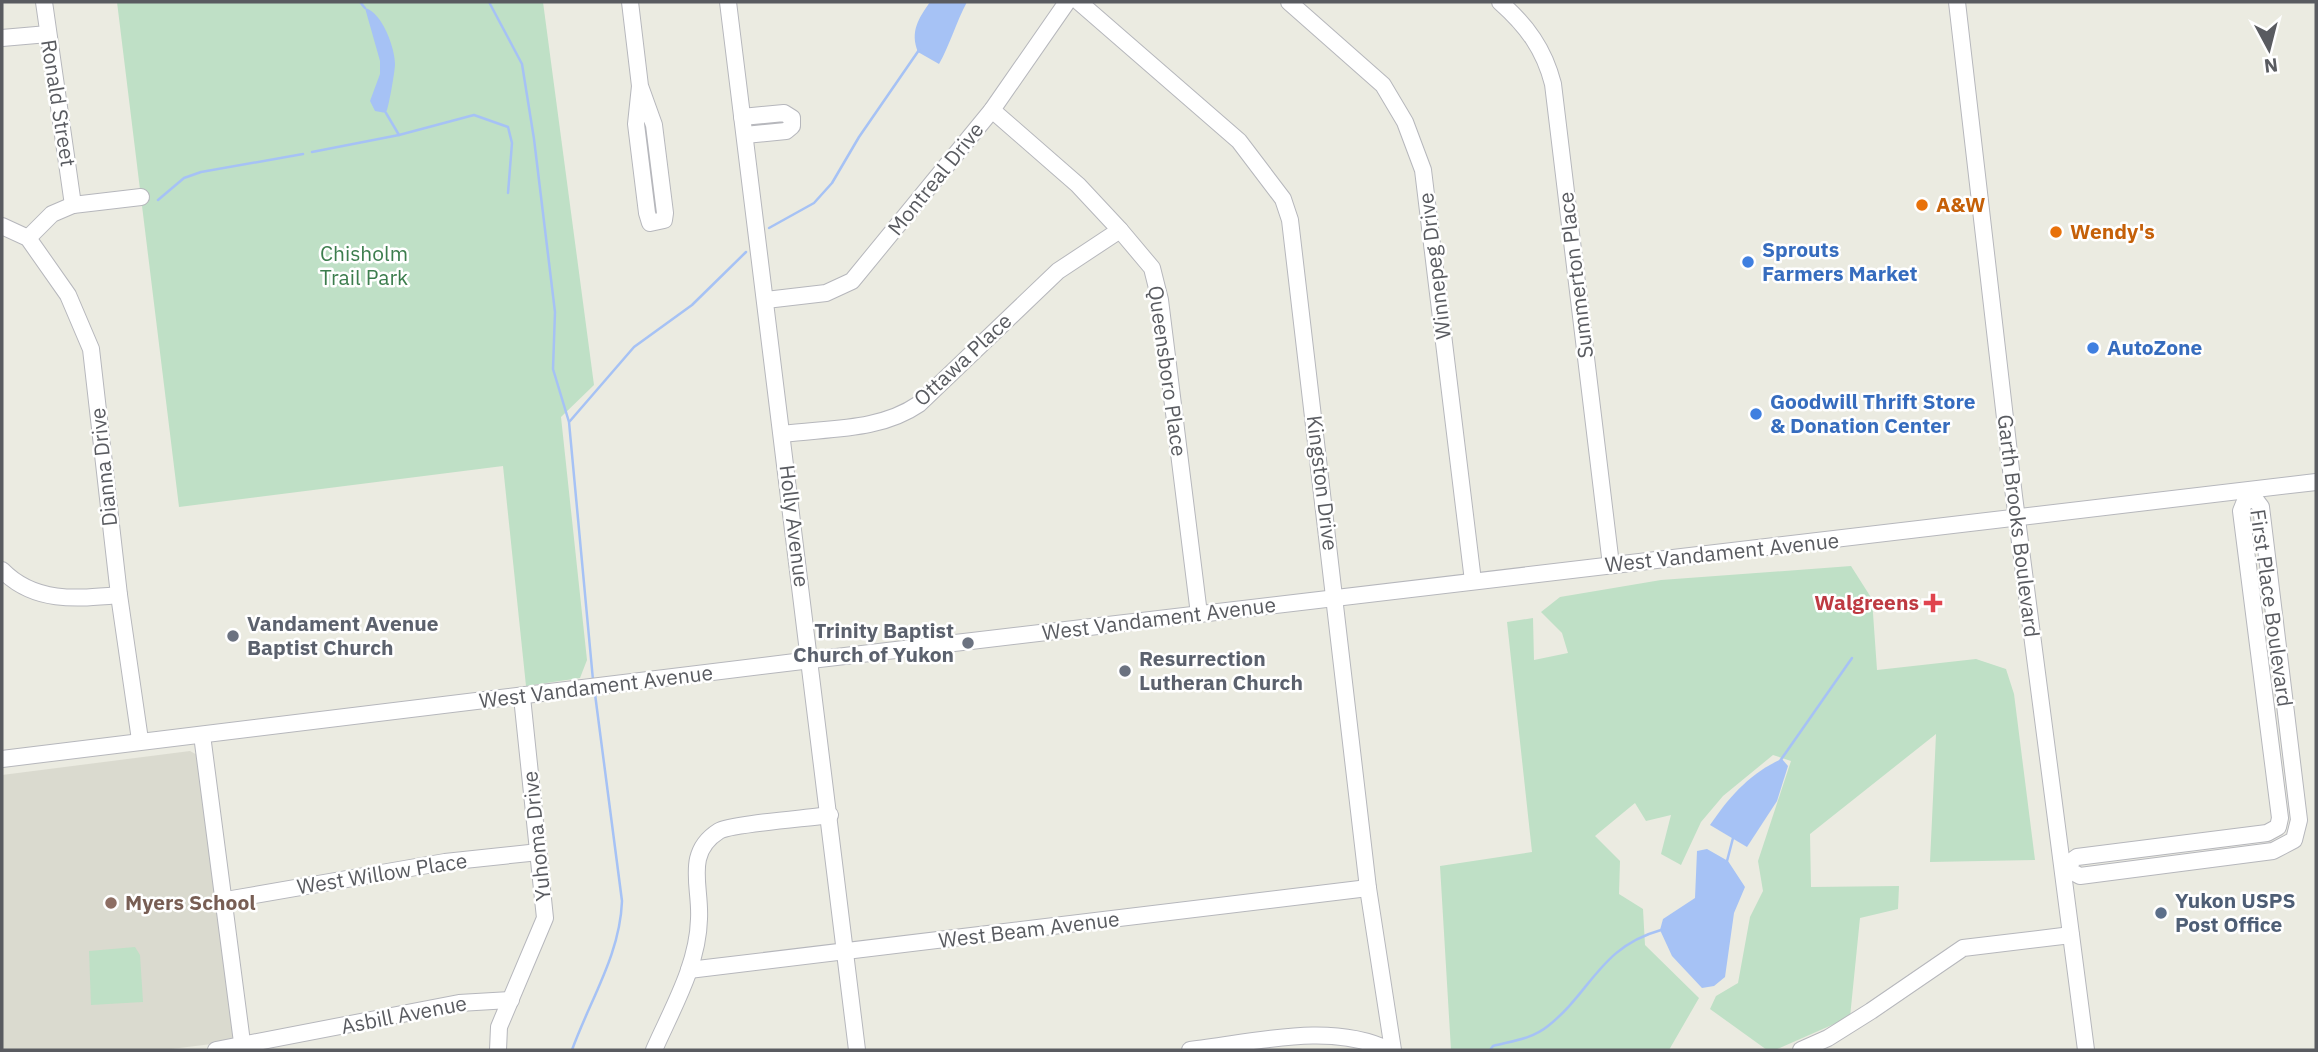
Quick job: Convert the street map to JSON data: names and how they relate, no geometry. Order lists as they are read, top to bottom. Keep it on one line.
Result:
{"streets":{"street":["Ronald Street","Montreal Drive","Winnepeg Drive","Summerton Place","Ottawa Place","Queensboro Place","Dianna Drive","Kingston Drive","Holly Avenue","Garth Brooks Boulevard","West Vandament Avenue","First Place Boulevard","Yuhoma Drive","West Willow Place","West Beam Avenue","Asbill Avenue"]},"crossings":[["Montreal Drive","Queensboro Place"],["Montreal Drive","Holly Avenue"],["Winnepeg Drive","West Vandament Avenue"],["Summerton Place","West Vandament Avenue"],["Ottawa Place","Queensboro Place"],["Ottawa Place","Holly Avenue"],["Queensboro Place","West Vandament Avenue"],["Dianna Drive","West Vandament Avenue"],["Kingston Drive","West Vandament Avenue"],["Kingston Drive","West Beam Avenue"],["Holly Avenue","West Vandament Avenue"],["Holly Avenue","West Beam Avenue"],["Garth Brooks Boulevard","West Vandament Avenue"],["Garth Brooks Boulevard","First Place Boulevard"],["West Vandament Avenue","First Place Boulevard"],["West Vandament Avenue","Yuhoma Drive"],["Yuhoma Drive","West Willow Place"],["Yuhoma Drive","Asbill Avenue"]],"parks":["Chisholm Trail Park"],"places":{"other":["A&W","Wendy's","Sprouts Farmers Market","AutoZone","Goodwill Thrift Store & Donation Center","Vandament Avenue Baptist Church","Trinity Baptist Church of Yukon","Resurrection Lutheran Church","Myers School","Yukon USPS Post Office"],"health":["Walgreens"]},"north":"bottom"}
